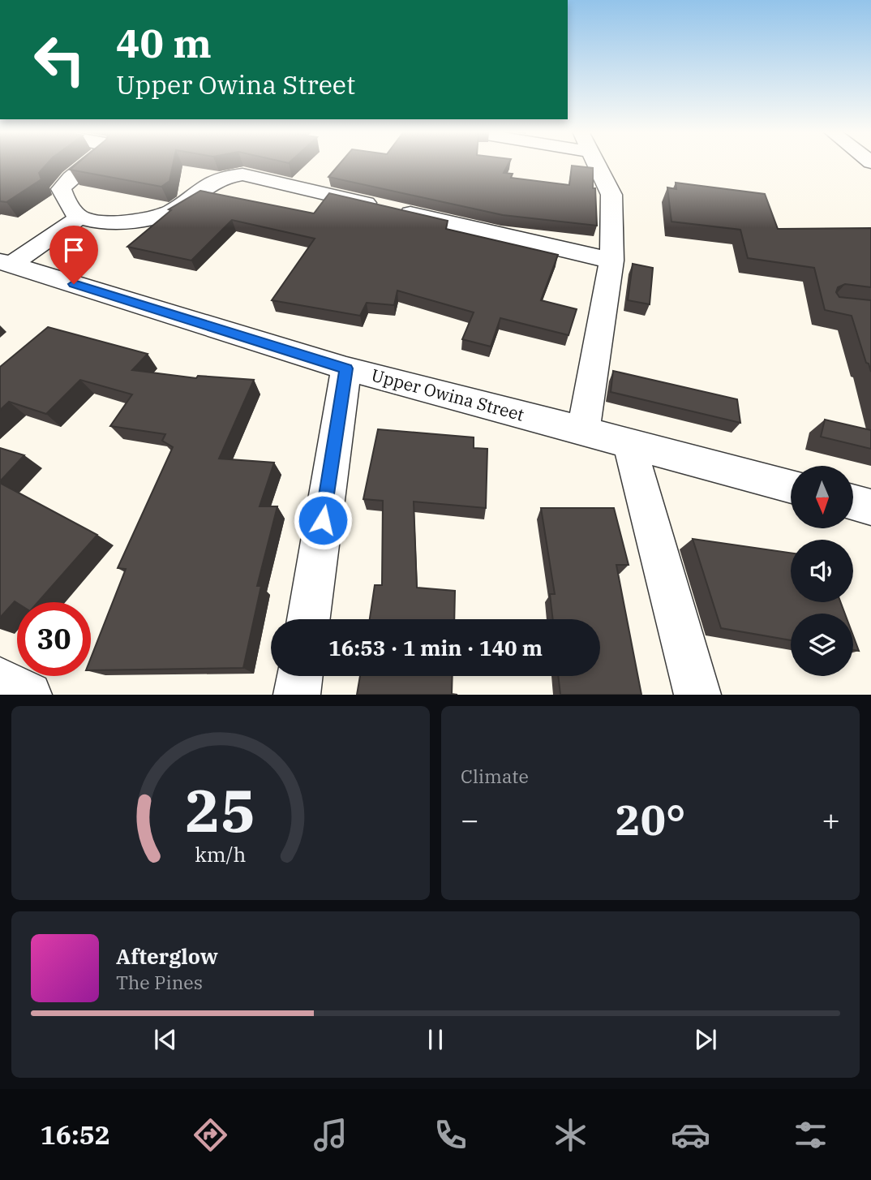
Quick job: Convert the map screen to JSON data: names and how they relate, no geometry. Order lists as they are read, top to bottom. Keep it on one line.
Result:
{"streets":{"street":["Upper Owina Street"]},"north":"bottom","page":{"turn":["40 m","Upper Owina Street"],"limit":"30","trip":"16:53 · 1 min · 140 m","tile":"Climate","heat":["−","20°","+"],"song":["Afterglow","The Pines"],"tabs":"16:52","gauge":["25","km/h"]}}
